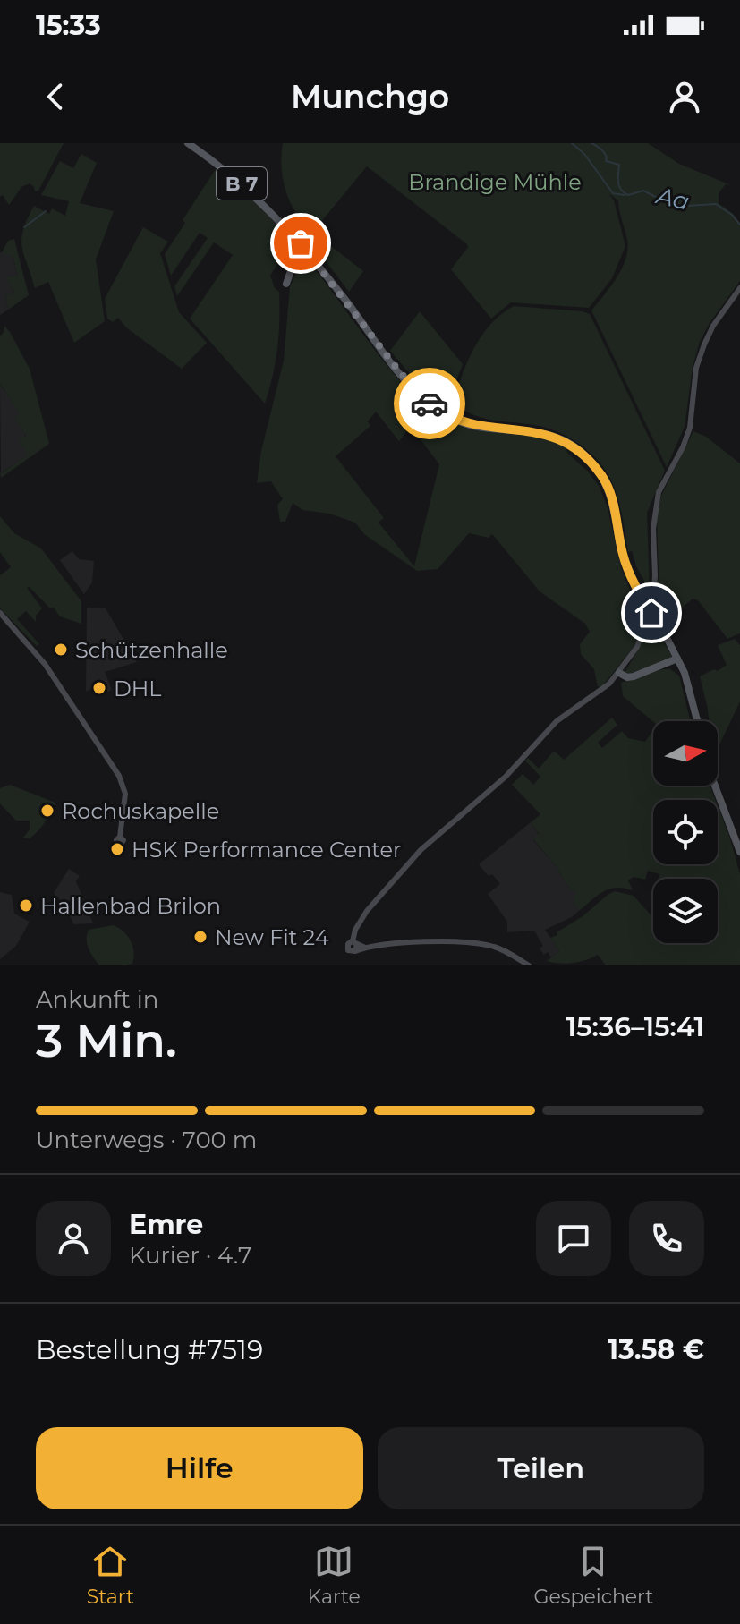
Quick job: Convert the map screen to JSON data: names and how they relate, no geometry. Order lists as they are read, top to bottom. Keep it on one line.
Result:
{"streets":{"main road":["B 7"]},"water":["Aa"],"parks":["Brandige Mühle"],"places":["Schützenhalle","DHL","Rochuskapelle","HSK Performance Center","Hallenbad Brilon","New Fit 24"],"north":"right","page":{"status":"15:33","header":"Munchgo","heading":["3 Min.","Ankunft in","15:36–15:41"],"panel":["Emre","Kurier · 4.7","Bestellung #7519","13.58 €"],"bar":"Unterwegs · 700 m","buttons":["Hilfe","Teilen"],"tabs":["Start","Karte","Gespeichert"]}}
